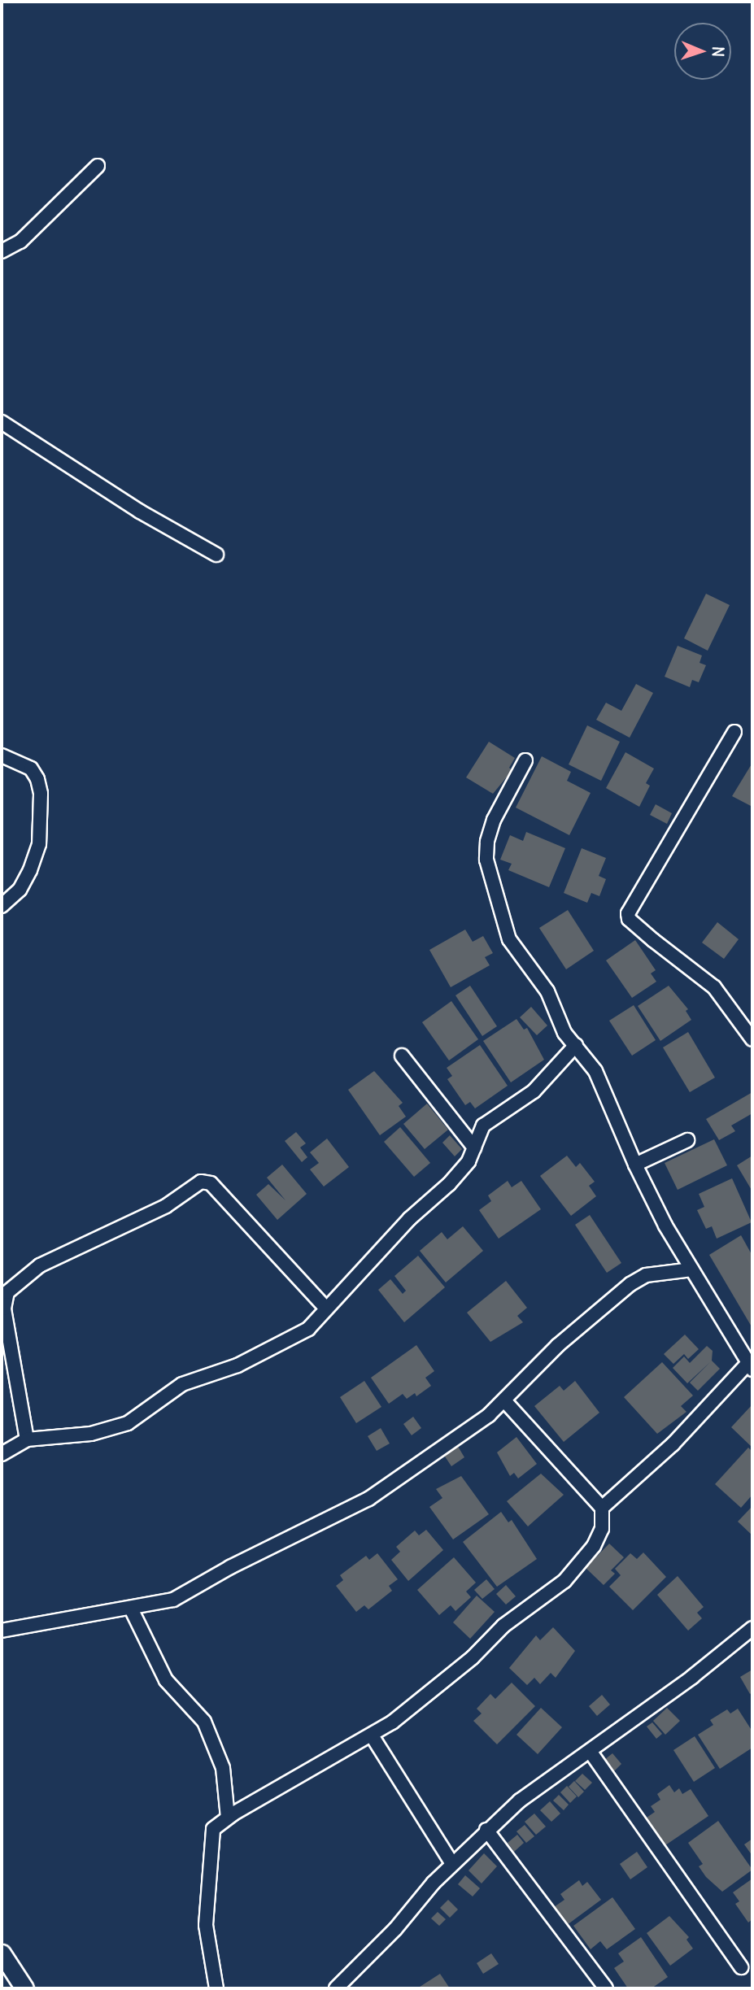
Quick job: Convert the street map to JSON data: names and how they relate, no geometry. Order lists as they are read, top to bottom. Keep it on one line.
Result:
{"north":"right"}
